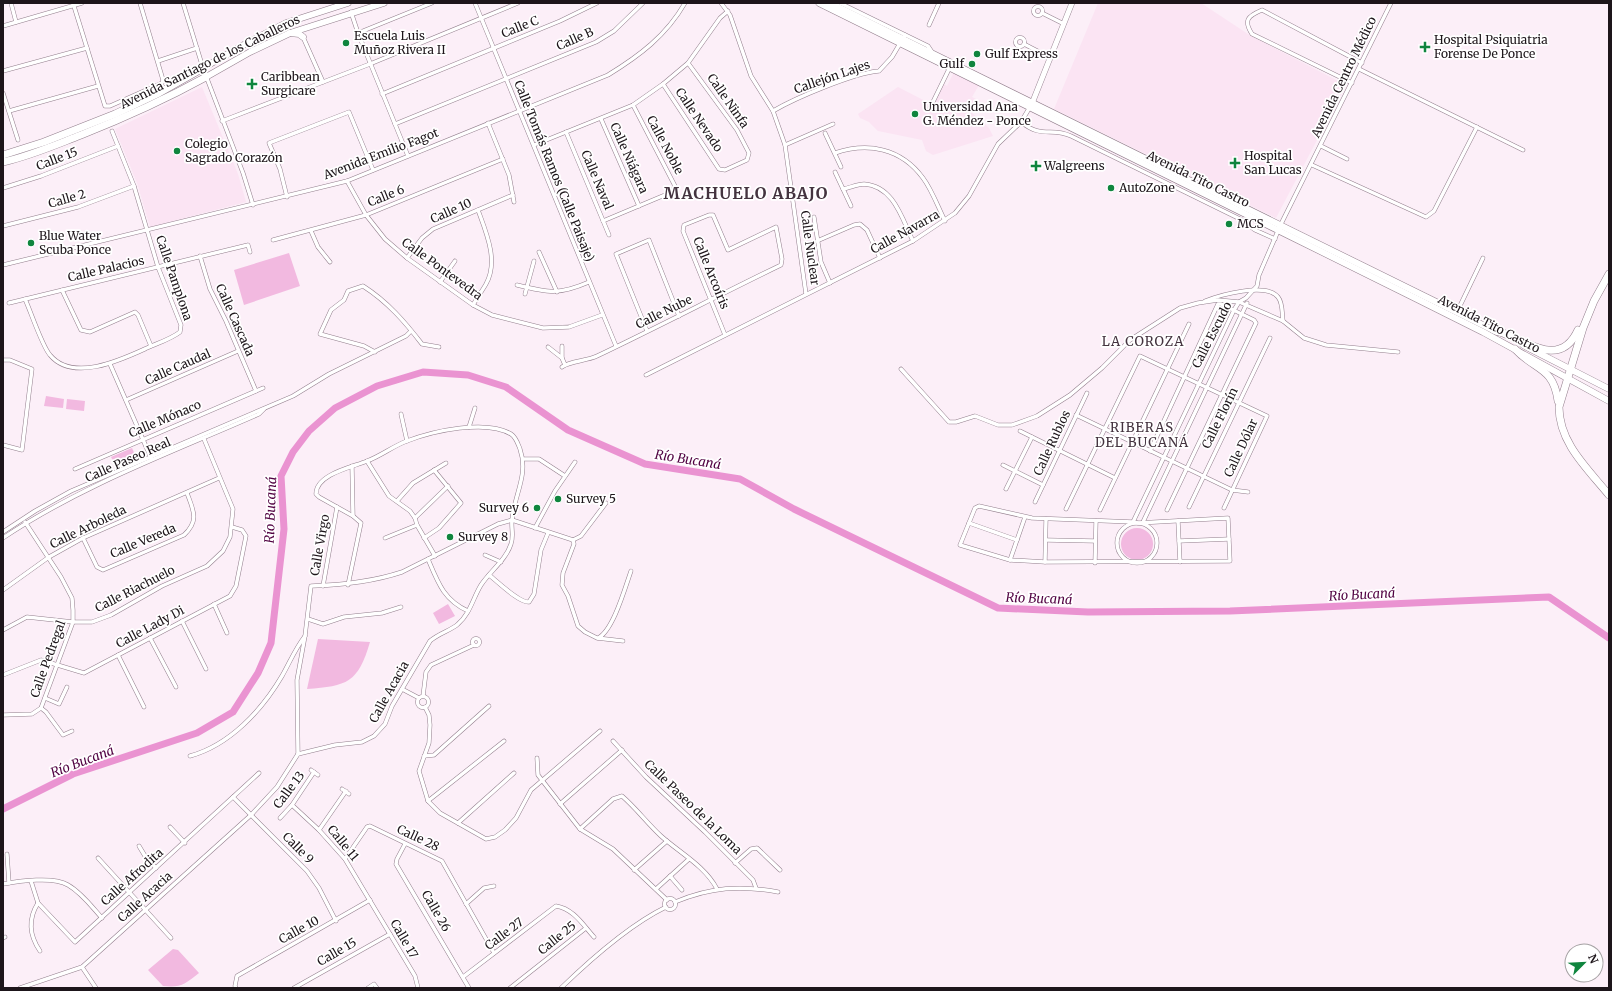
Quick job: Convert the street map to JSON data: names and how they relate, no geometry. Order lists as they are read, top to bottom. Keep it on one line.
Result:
{"streets":{"highway":["Avenida Santiago de los Caballeros"],"main road":["Avenida Tito Castro"],"street":["Calle C","Calle B","Callejón Lajes","Avenida Centro Médico","Calle Ninfa","Calle Nevado","Calle Noble","Avenida Emilio Fagot","Calle Niágara","Calle 15","Calle Tomás Ramos (Calle Paisaje)","Calle Naval","Calle 6","Calle 2","Calle 10","Calle Navarra","Calle Nuclear","Calle Palacios","Calle Pontevedra","Calle Arcoíris","Calle Pamplona","Calle Nube","Calle Cascada","Calle Escudo","Calle Caudal","Calle Florín","Calle Mónaco","Calle Rublos","Calle Dólar","Calle Paseo Real","Calle Arboleda","Calle Vereda","Calle Virgo","Calle Riachuelo","Calle Lady Di","Calle Pedregal","Calle Acacia","Calle 13","Calle Paseo de la Loma","Calle 28","Calle 11","Calle 9","Calle Afrodita","Calle 26","Calle 27","Calle 25","Calle 17"]},"crossings":[["Calle C","Calle Tomás Ramos (Calle Paisaje)"],["Calle B","Calle Tomás Ramos (Calle Paisaje)"],["Callejón Lajes","Avenida Tito Castro"],["Callejón Lajes","Calle Nuclear"],["Avenida Centro Médico","Avenida Tito Castro"],["Calle Ninfa","Calle Nevado"],["Calle Noble","Calle Niágara"],["Calle Noble","Calle Naval"],["Avenida Emilio Fagot","Calle Tomás Ramos (Calle Paisaje)"],["Avenida Emilio Fagot","Calle Pontevedra"],["Avenida Emilio Fagot","Calle Pamplona"],["Calle 15","Calle Pamplona"],["Calle 15","Calle 17"],["Calle Tomás Ramos (Calle Paisaje)","Calle Pontevedra"],["Calle Tomás Ramos (Calle Paisaje)","Calle Nube"],["Avenida Tito Castro","Calle Navarra"],["Calle 6","Calle Pontevedra"],["Calle 2","Calle Pamplona"],["Calle 10","Calle Pontevedra"],["Calle 10","Calle 11"],["Calle 10","Calle 9"],["Calle 10","Calle 17"],["Calle Navarra","Calle Nuclear"],["Calle Navarra","Calle Arcoíris"],["Calle Palacios","Calle Pamplona"],["Calle Palacios","Calle Cascada"],["Calle Arcoíris","Calle Nube"],["Calle Cascada","Calle Caudal"],["Calle Cascada","Calle Mónaco"],["Calle Escudo","Calle Dólar"],["Calle Florín","Calle Dólar"],["Calle Paseo Real","Calle Riachuelo"],["Calle Paseo Real","Calle Pedregal"],["Calle Arboleda","Calle Vereda"],["Calle Arboleda","Calle Riachuelo"],["Calle Arboleda","Calle Pedregal"],["Calle Virgo","Calle Acacia"],["Calle Riachuelo","Calle Lady Di"],["Calle Riachuelo","Calle Pedregal"],["Calle Lady Di","Calle Pedregal"],["Calle Acacia","Calle 9"],["Calle 13","Calle 11"],["Calle 28","Calle 11"],["Calle 28","Calle 26"],["Calle 28","Calle 27"],["Calle 11","Calle 17"],["Calle 9","Calle Afrodita"],["Calle 26","Calle 27"],["Calle 27","Calle 25"]],"districts":["MACHUELO ABAJO","LA COROZA","RIBERAS DEL BUCANÁ"],"water":["Río Bucaná"],"places":{"other":["Escuela Luis Muñoz Rivera II","Gulf Express","Gulf","Universidad Ana G. Méndez - Ponce","Colegio Sagrado Corazón","AutoZone","MCS","Blue Water Scuba Ponce","Survey 5","Survey 6","Survey 8"],"health":["Hospital Psiquiatria Forense De Ponce","Caribbean Surgicare","Hospital San Lucas","Walgreens"]},"north":"top right"}
